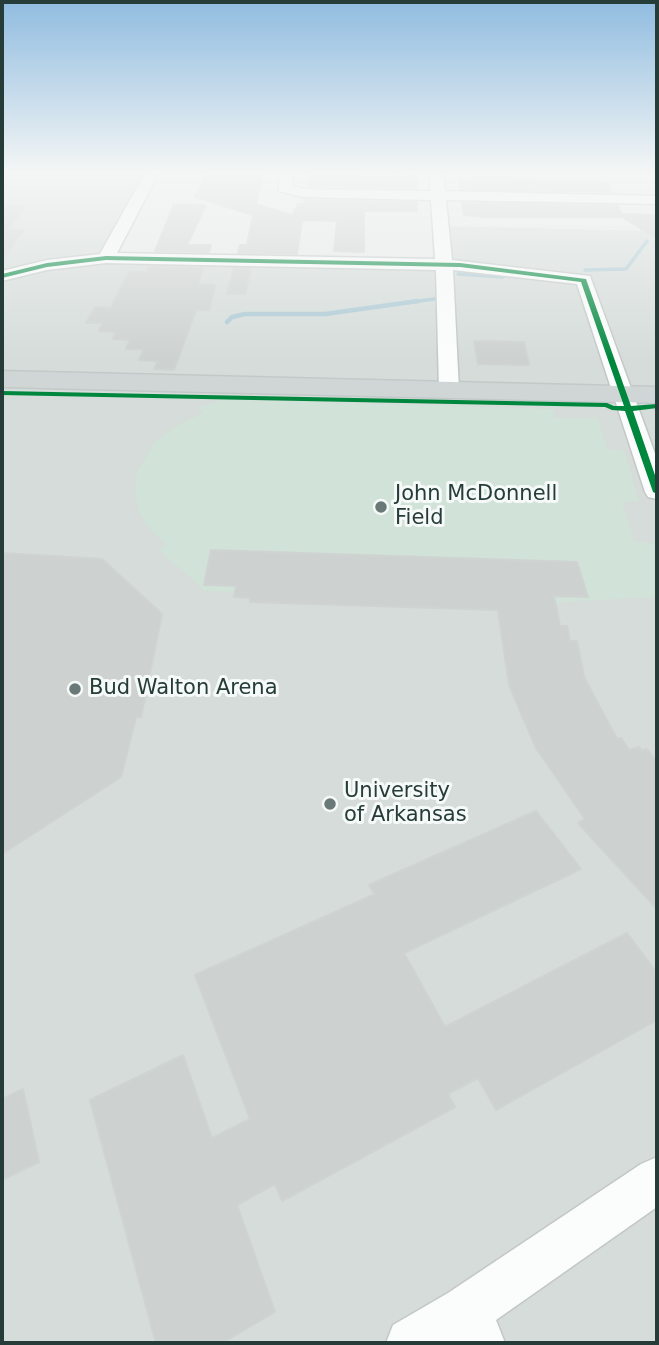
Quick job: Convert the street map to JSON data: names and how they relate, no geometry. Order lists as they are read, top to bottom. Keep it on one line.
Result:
{"places":["John McDonnell Field","Bud Walton Arena","University of Arkansas"]}
